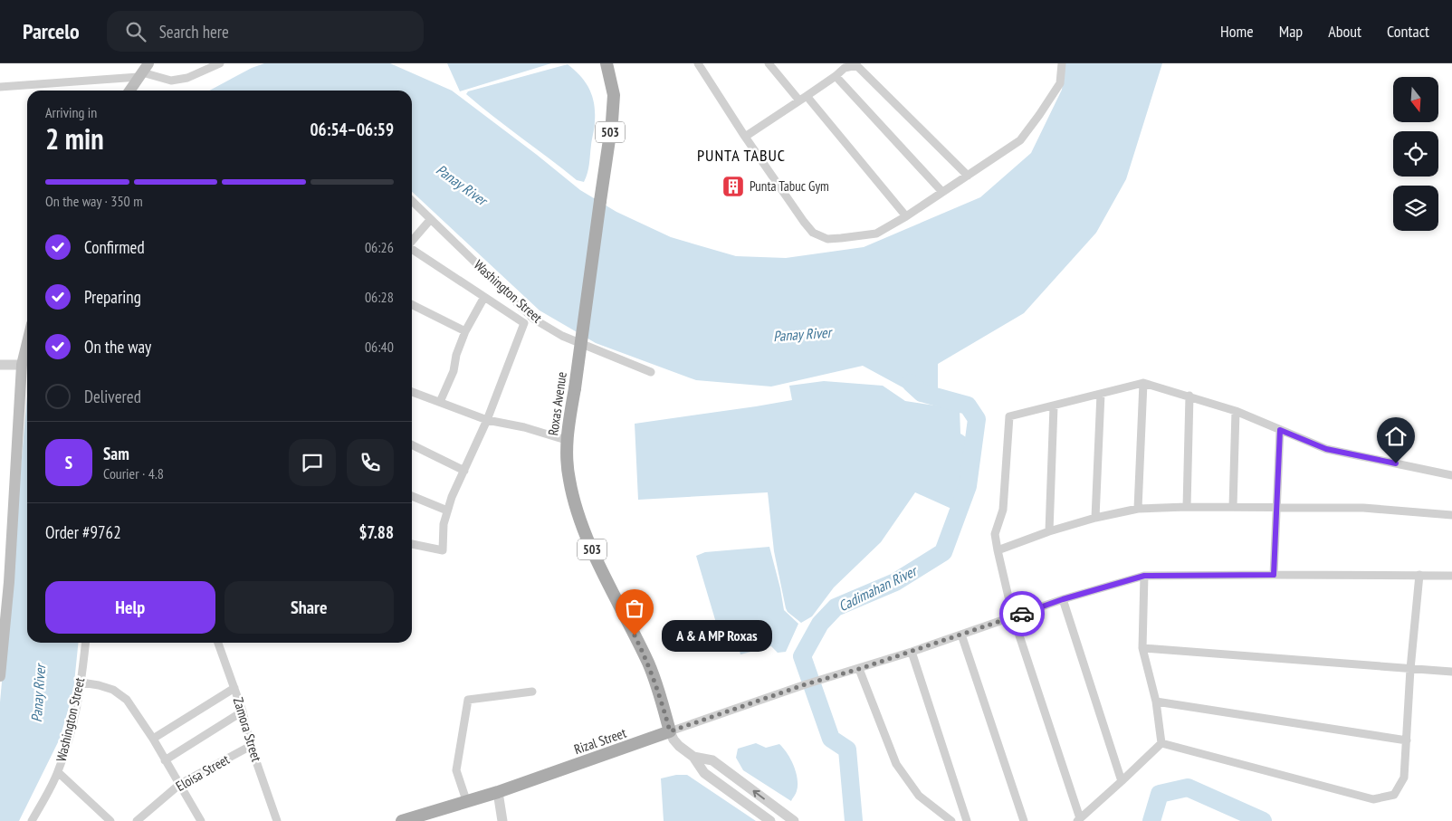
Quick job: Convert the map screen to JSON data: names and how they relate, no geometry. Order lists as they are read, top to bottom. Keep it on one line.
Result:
{"streets":{"main road":["503","Roxas Avenue","Rizal Street"],"street":["Washington Street","Zamora Street","Eloisa Street"]},"crossings":[["Roxas Avenue","Rizal Street"],["Zamora Street","Eloisa Street"]],"districts":["PUNTA TABUC"],"water":["Panay River","Cadimahan River"],"places":{"building":["Punta Tabuc Gym"],"other":["A & A MP Roxas"]},"north":"bottom","page":{"header":"Parcelo","search":"Search here","nav":["Home","Map","About","Contact"],"heading":["2 min","Arriving in","06:54–06:59"],"panel":["Sam","Courier · 4.8","Order #9762","$7.88"],"bar":"On the way · 350 m","list":[["Confirmed","06:26"],["Preparing","06:28"],["On the way","06:40"],"Delivered"],"round":"S","buttons":["Help","Share"],"bubble":"A & A MP Roxas"}}
